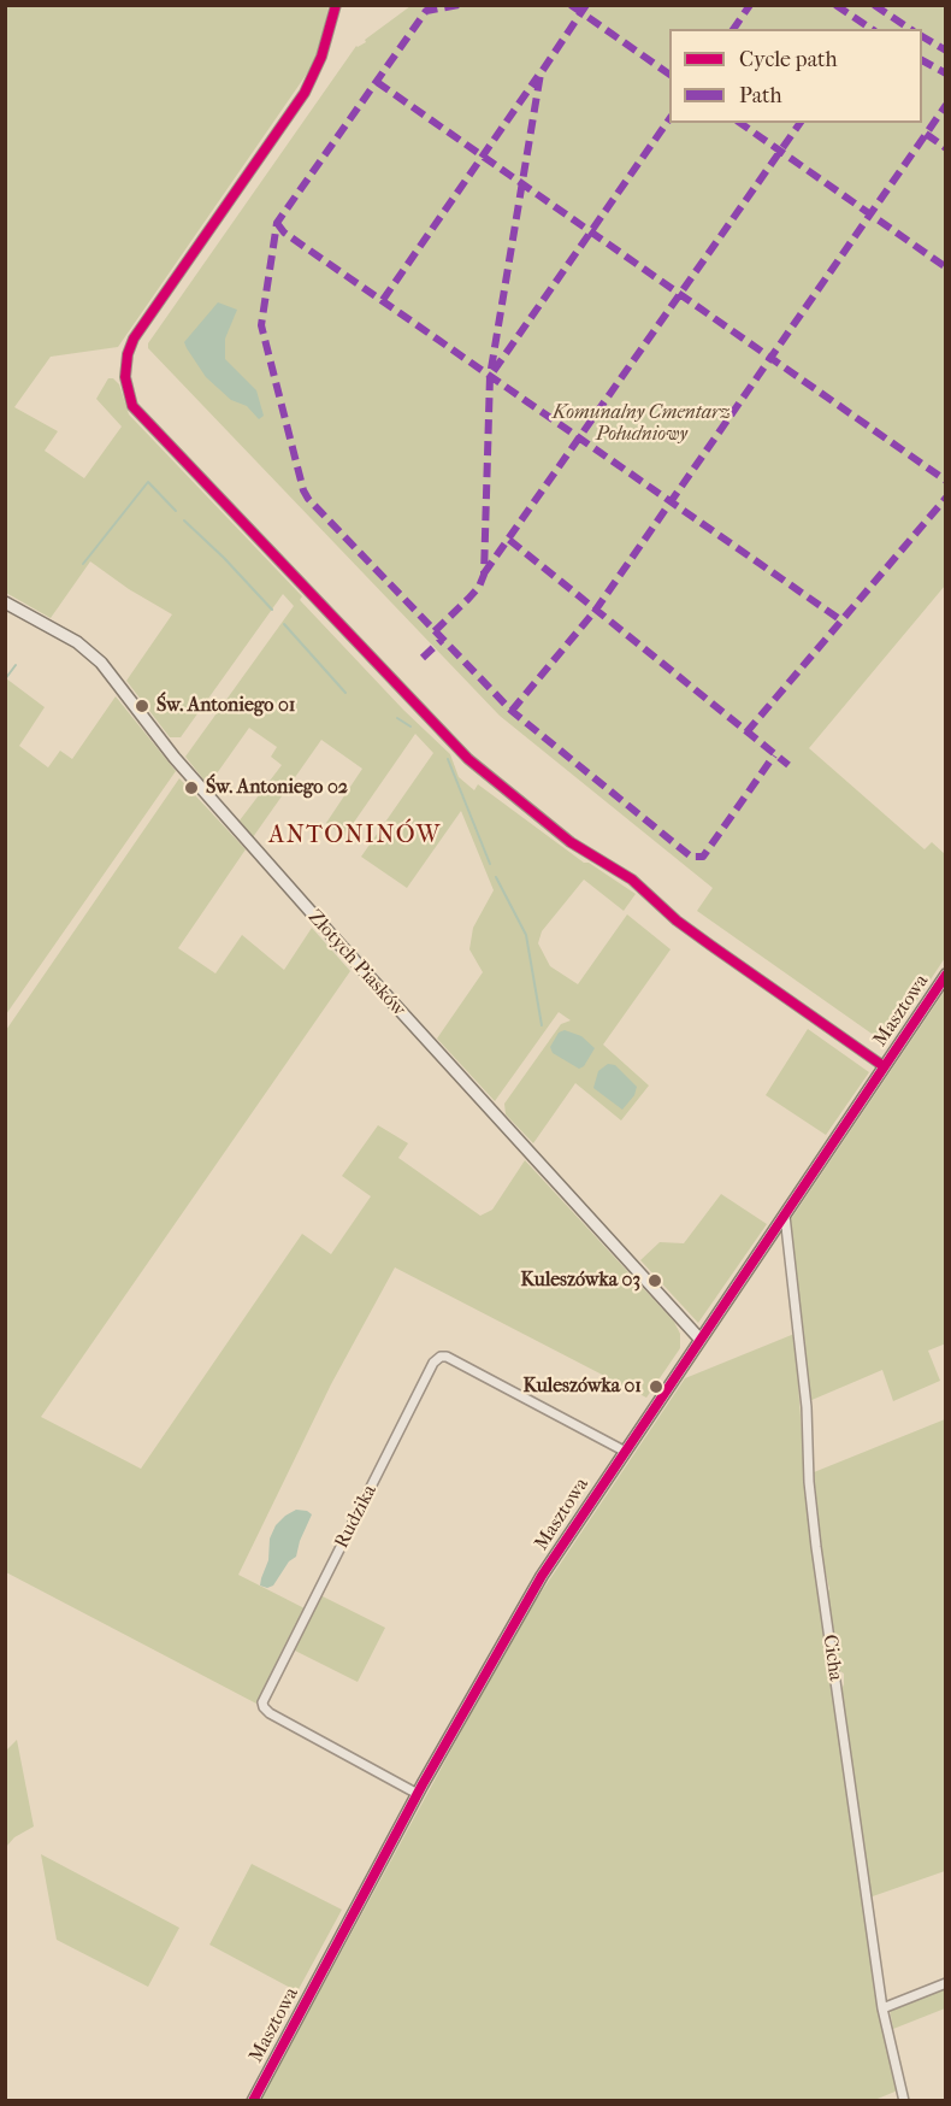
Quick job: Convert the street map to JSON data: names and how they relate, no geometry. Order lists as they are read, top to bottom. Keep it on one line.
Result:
{"streets":{"street":["Złotych Piasków","Masztowa","Rudzika","Cicha"]},"crossings":[["Złotych Piasków","Masztowa"],["Masztowa","Rudzika"],["Masztowa","Cicha"]],"districts":["ANTONINÓW"],"parks":["Komunalny Cmentarz Południowy"],"places":["Św. Antoniego 01","Św. Antoniego 02","Kuleszówka 03","Kuleszówka 01"],"legend":["Cycle path","Path"]}
